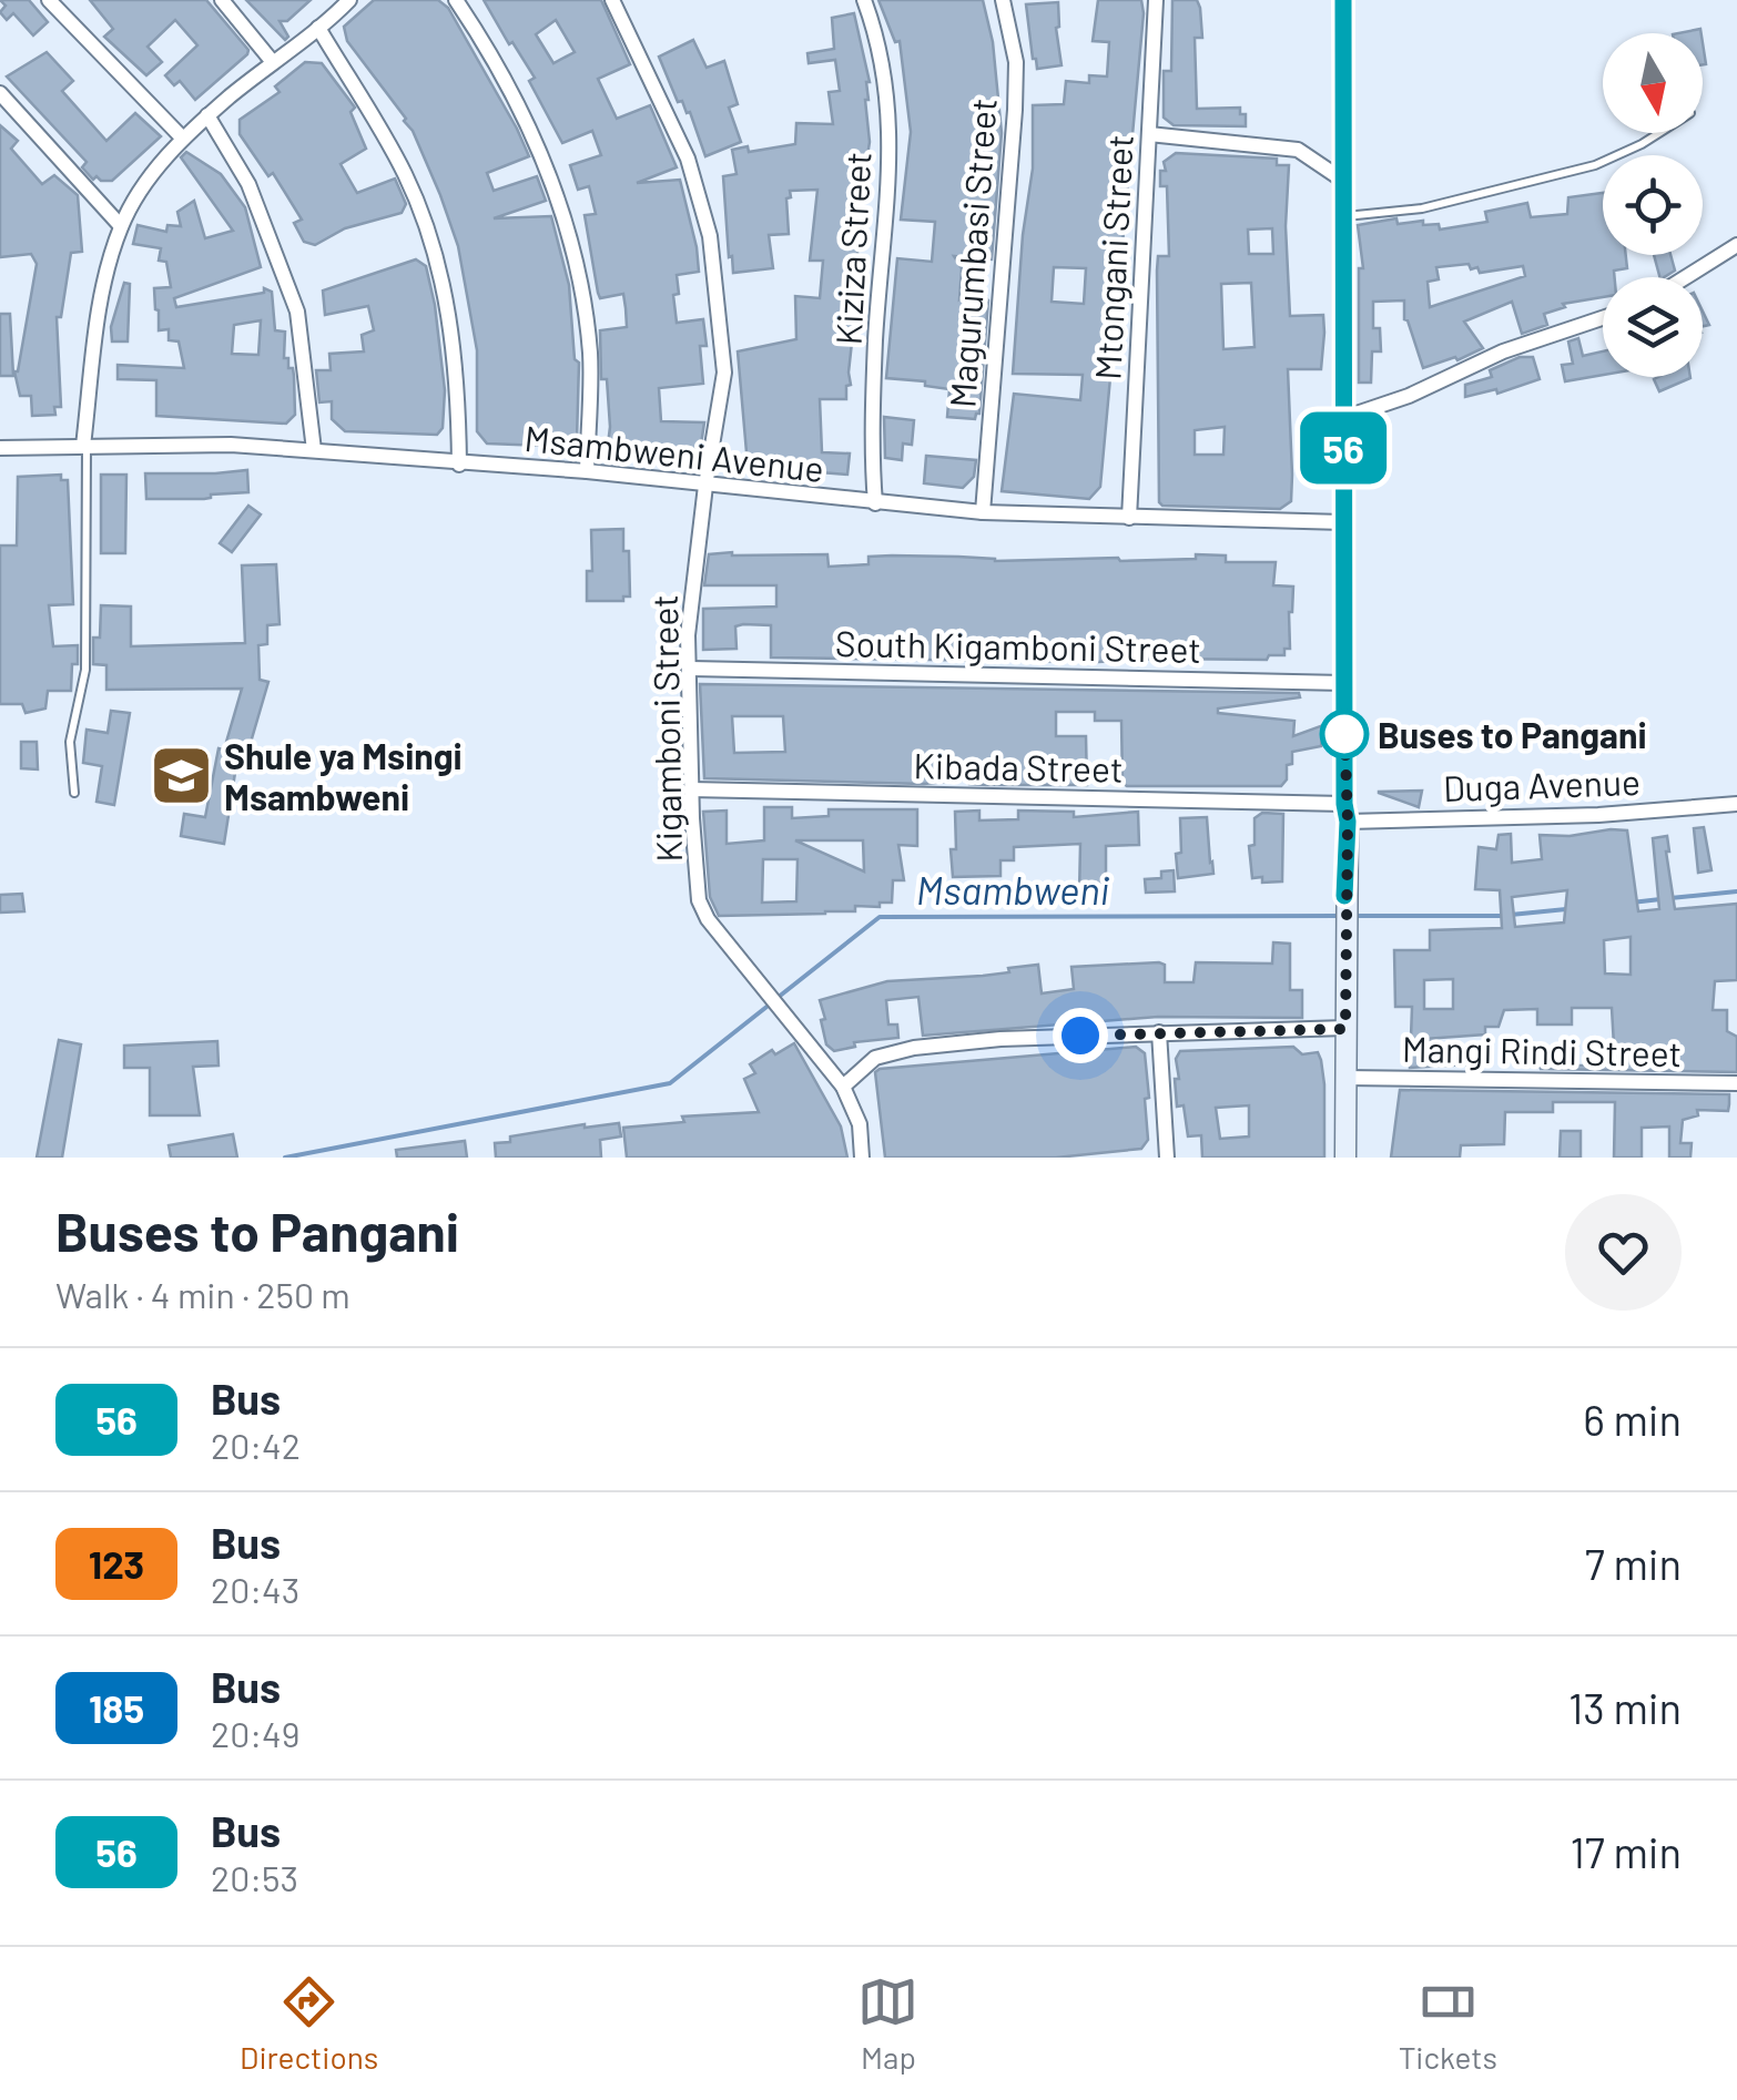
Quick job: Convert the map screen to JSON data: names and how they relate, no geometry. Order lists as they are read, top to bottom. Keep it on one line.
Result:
{"streets":{"street":["Kiziza Street","Magurumbasi Street","Mtongani Street","Msambweni Avenue","South Kigamboni Street","Kigamboni Street","Kibada Street","Duga Avenue","Mangi Rindi Street"]},"crossings":[["Kiziza Street","Msambweni Avenue"],["Magurumbasi Street","Msambweni Avenue"],["Mtongani Street","Msambweni Avenue"],["Msambweni Avenue","Kigamboni Street"],["South Kigamboni Street","Kigamboni Street"],["Kigamboni Street","Kibada Street"],["Kibada Street","Duga Avenue"]],"water":["Msambweni"],"places":{"other":["Buses to Pangani"],"school or university":["Shule ya Msingi Msambweni"]},"lines":["bus line 56"],"north":"bottom","page":{"on_map":"56","heading":["Buses to Pangani","Walk · 4 min · 250 m"],"list":[{"mark":"56","name":"Bus","note":"20:42","value":"6 min"},{"mark":"123","name":"Bus","note":"20:43","value":"7 min"},{"mark":"185","name":"Bus","note":"20:49","value":"13 min"},{"mark":"56","name":"Bus","note":"20:53","value":"17 min"}],"tabs":["Directions","Map","Tickets"]}}
